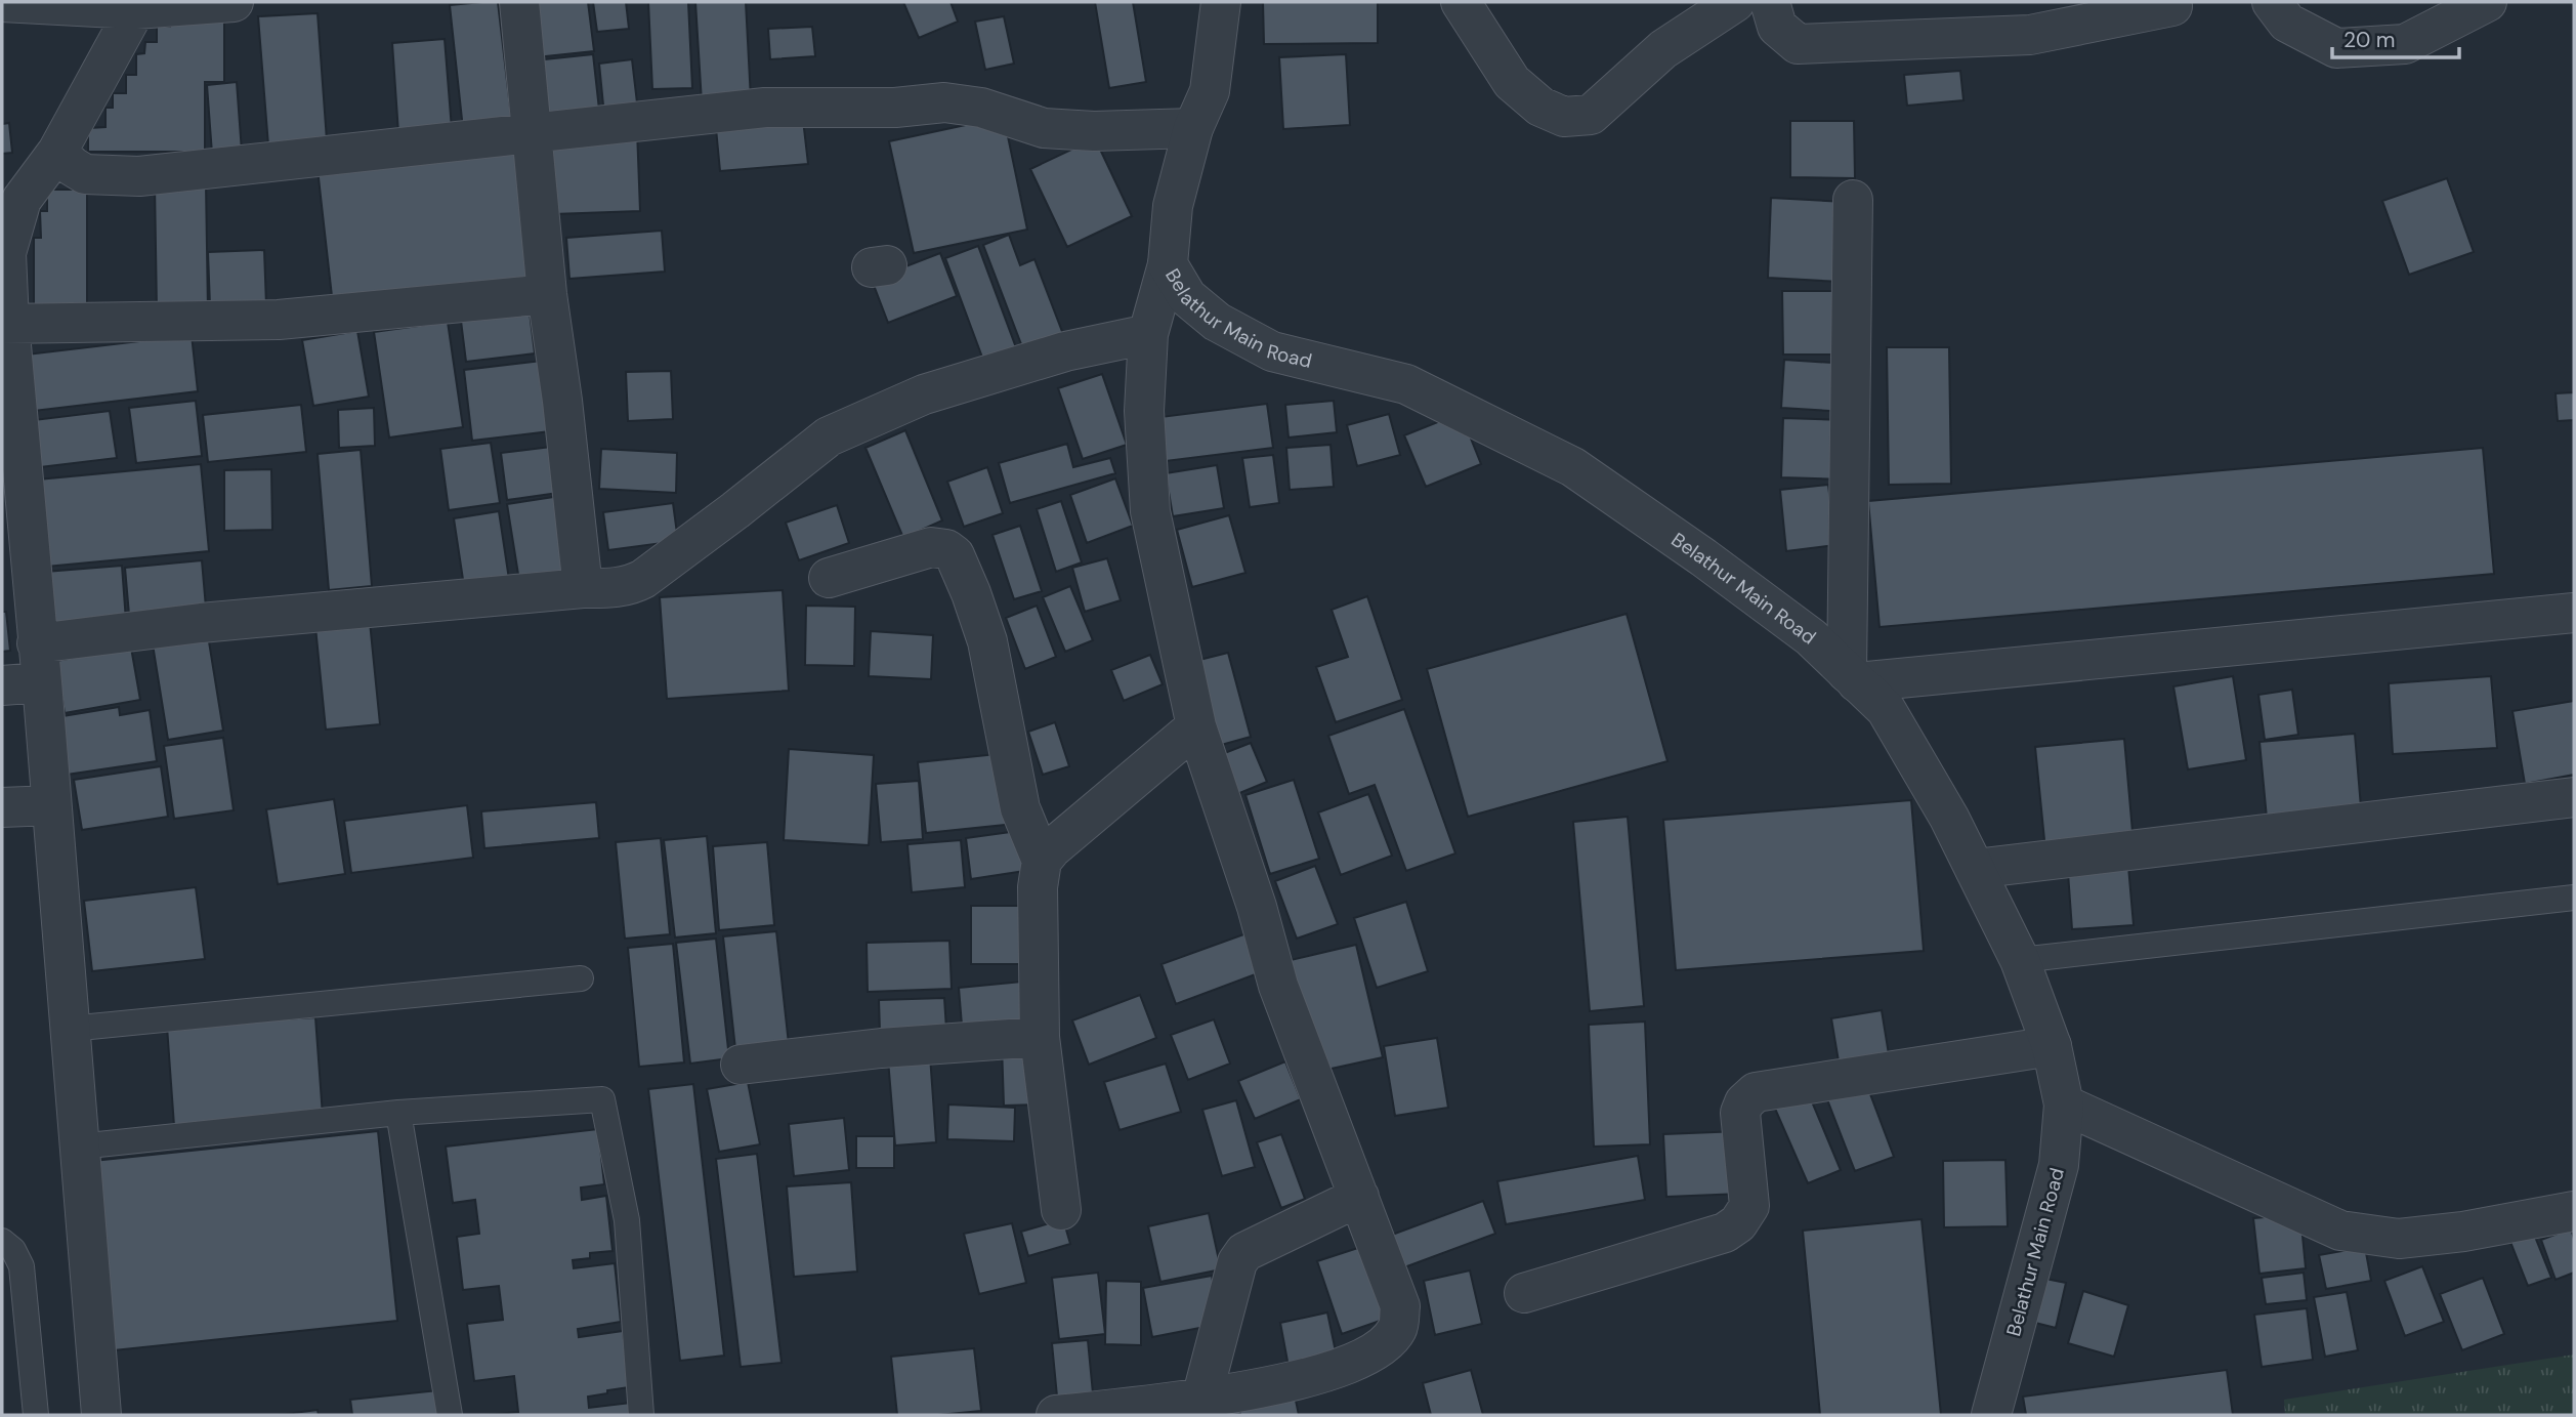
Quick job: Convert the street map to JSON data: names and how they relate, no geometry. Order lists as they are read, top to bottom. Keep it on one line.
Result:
{"streets":{"street":["Belathur Main Road"]},"scale_bar":"20 m"}
